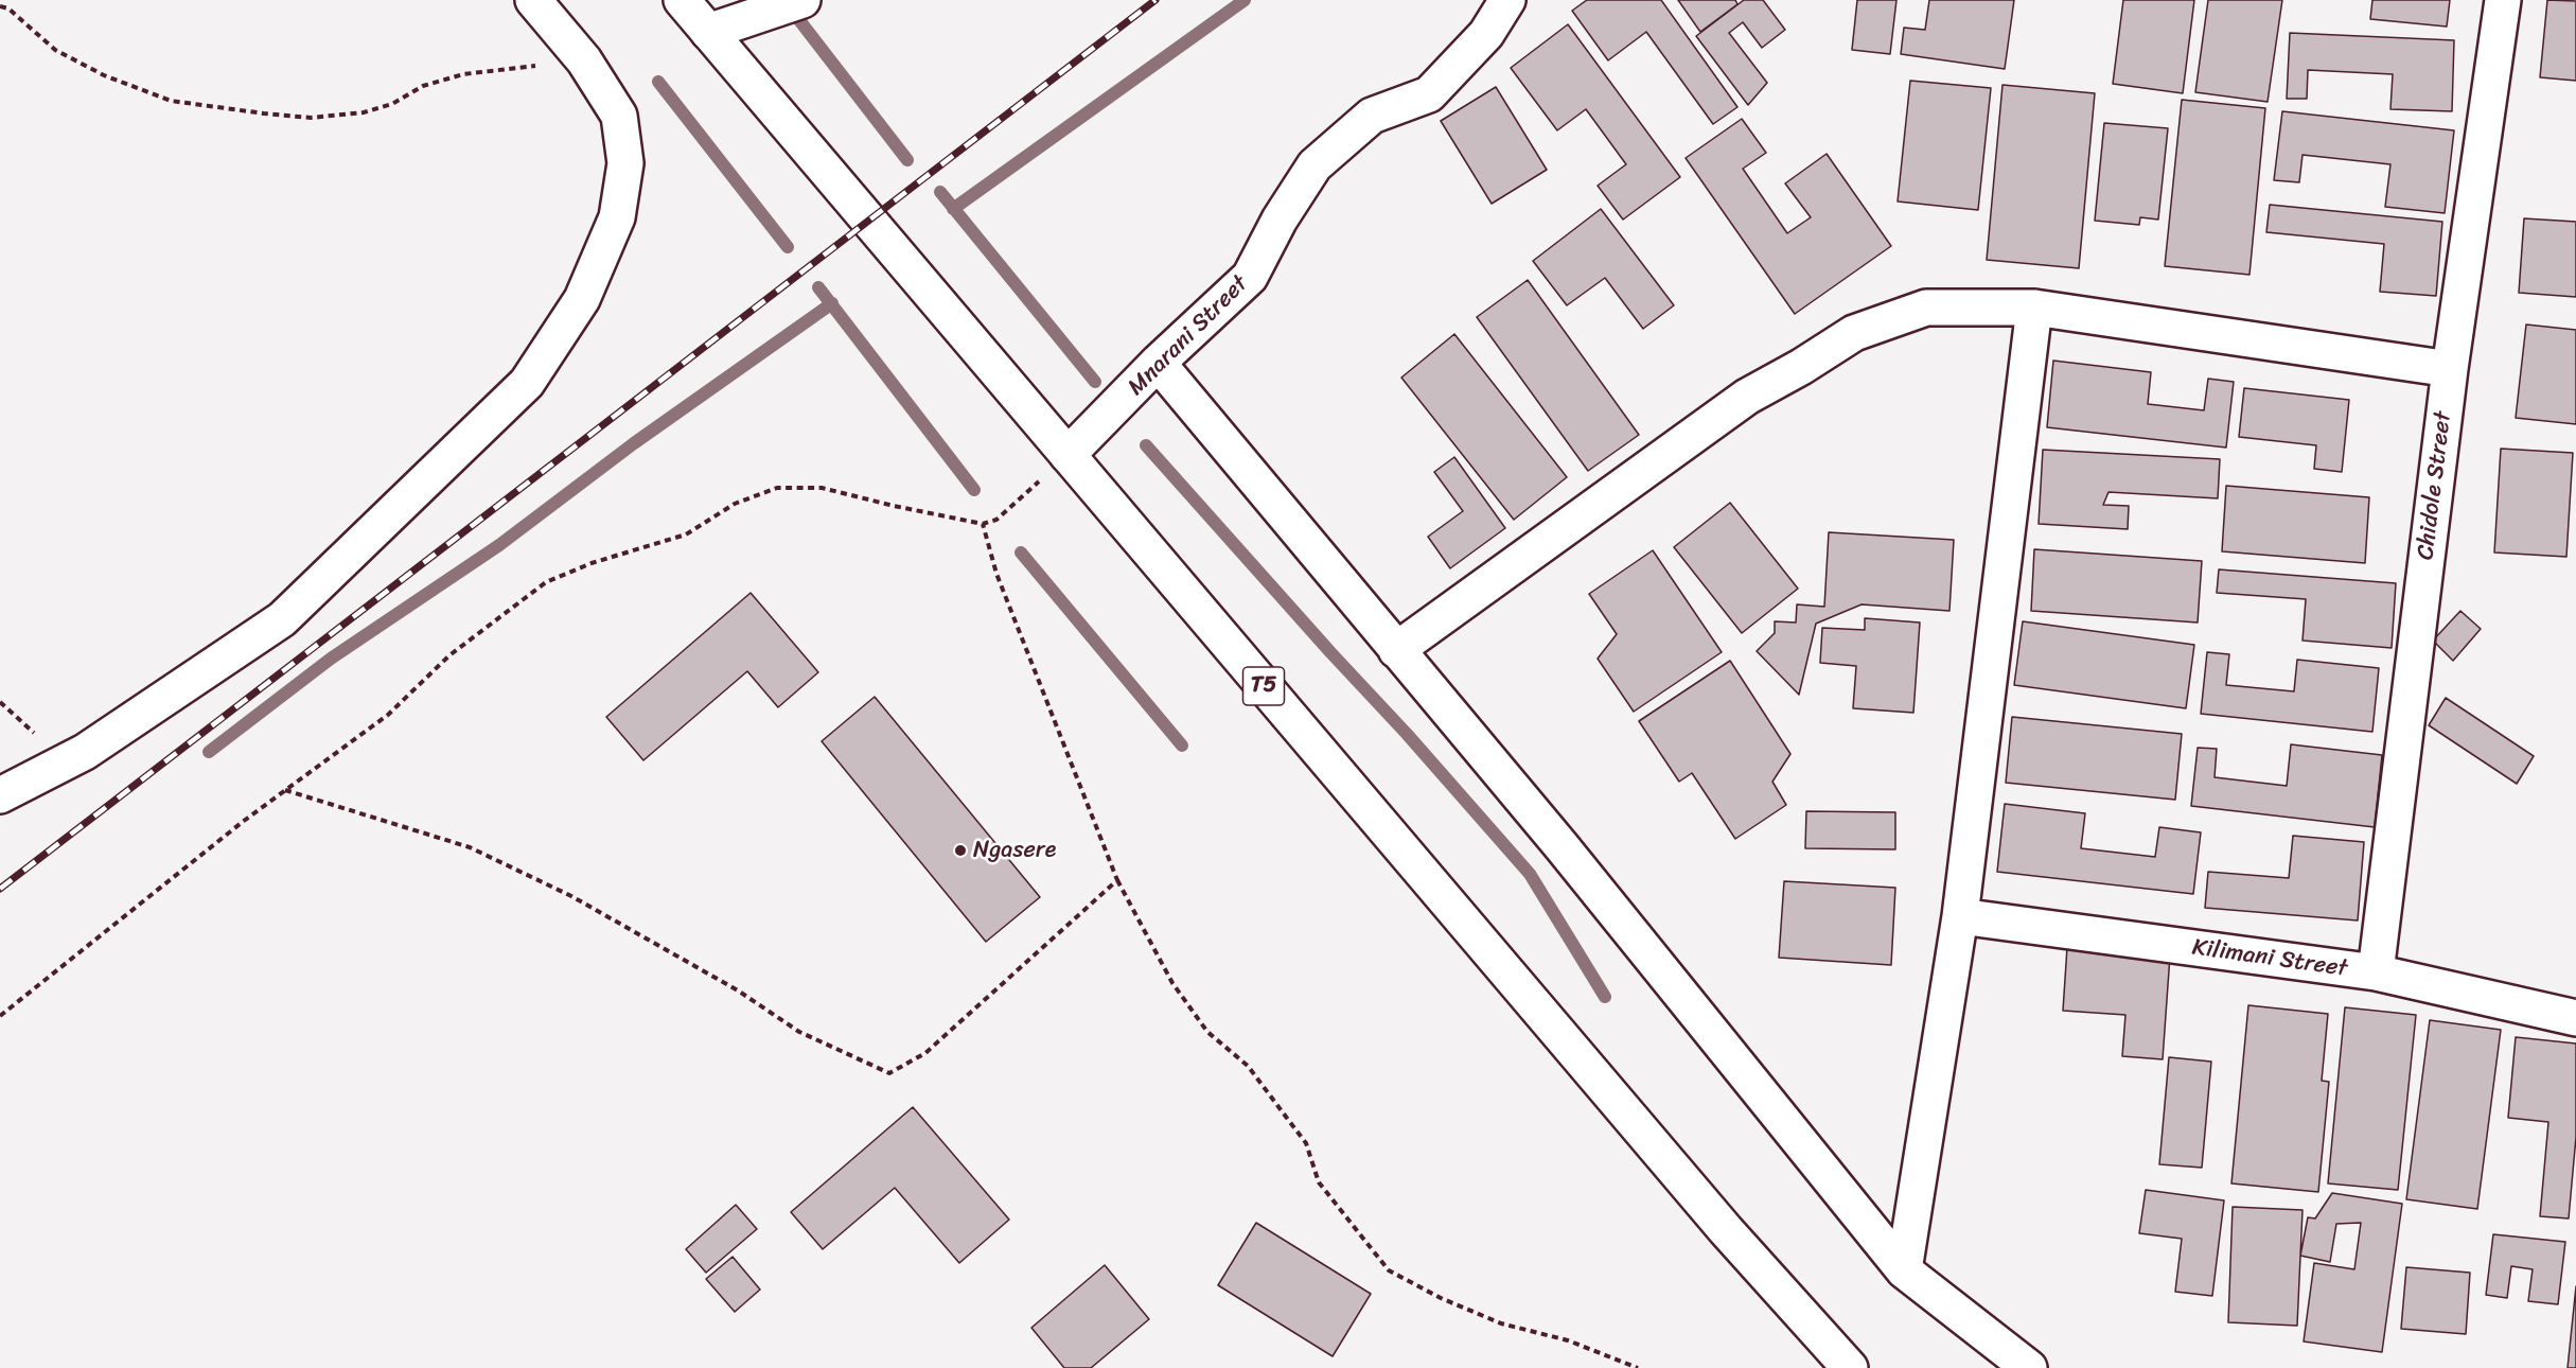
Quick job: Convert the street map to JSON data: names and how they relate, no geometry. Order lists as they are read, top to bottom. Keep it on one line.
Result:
{"streets":{"main road":["Mnarani Street","Chidole Street","T5","Kilimani Street"]},"crossings":[["Mnarani Street","T5"],["Chidole Street","Kilimani Street"]],"places":["Ngasere"]}
